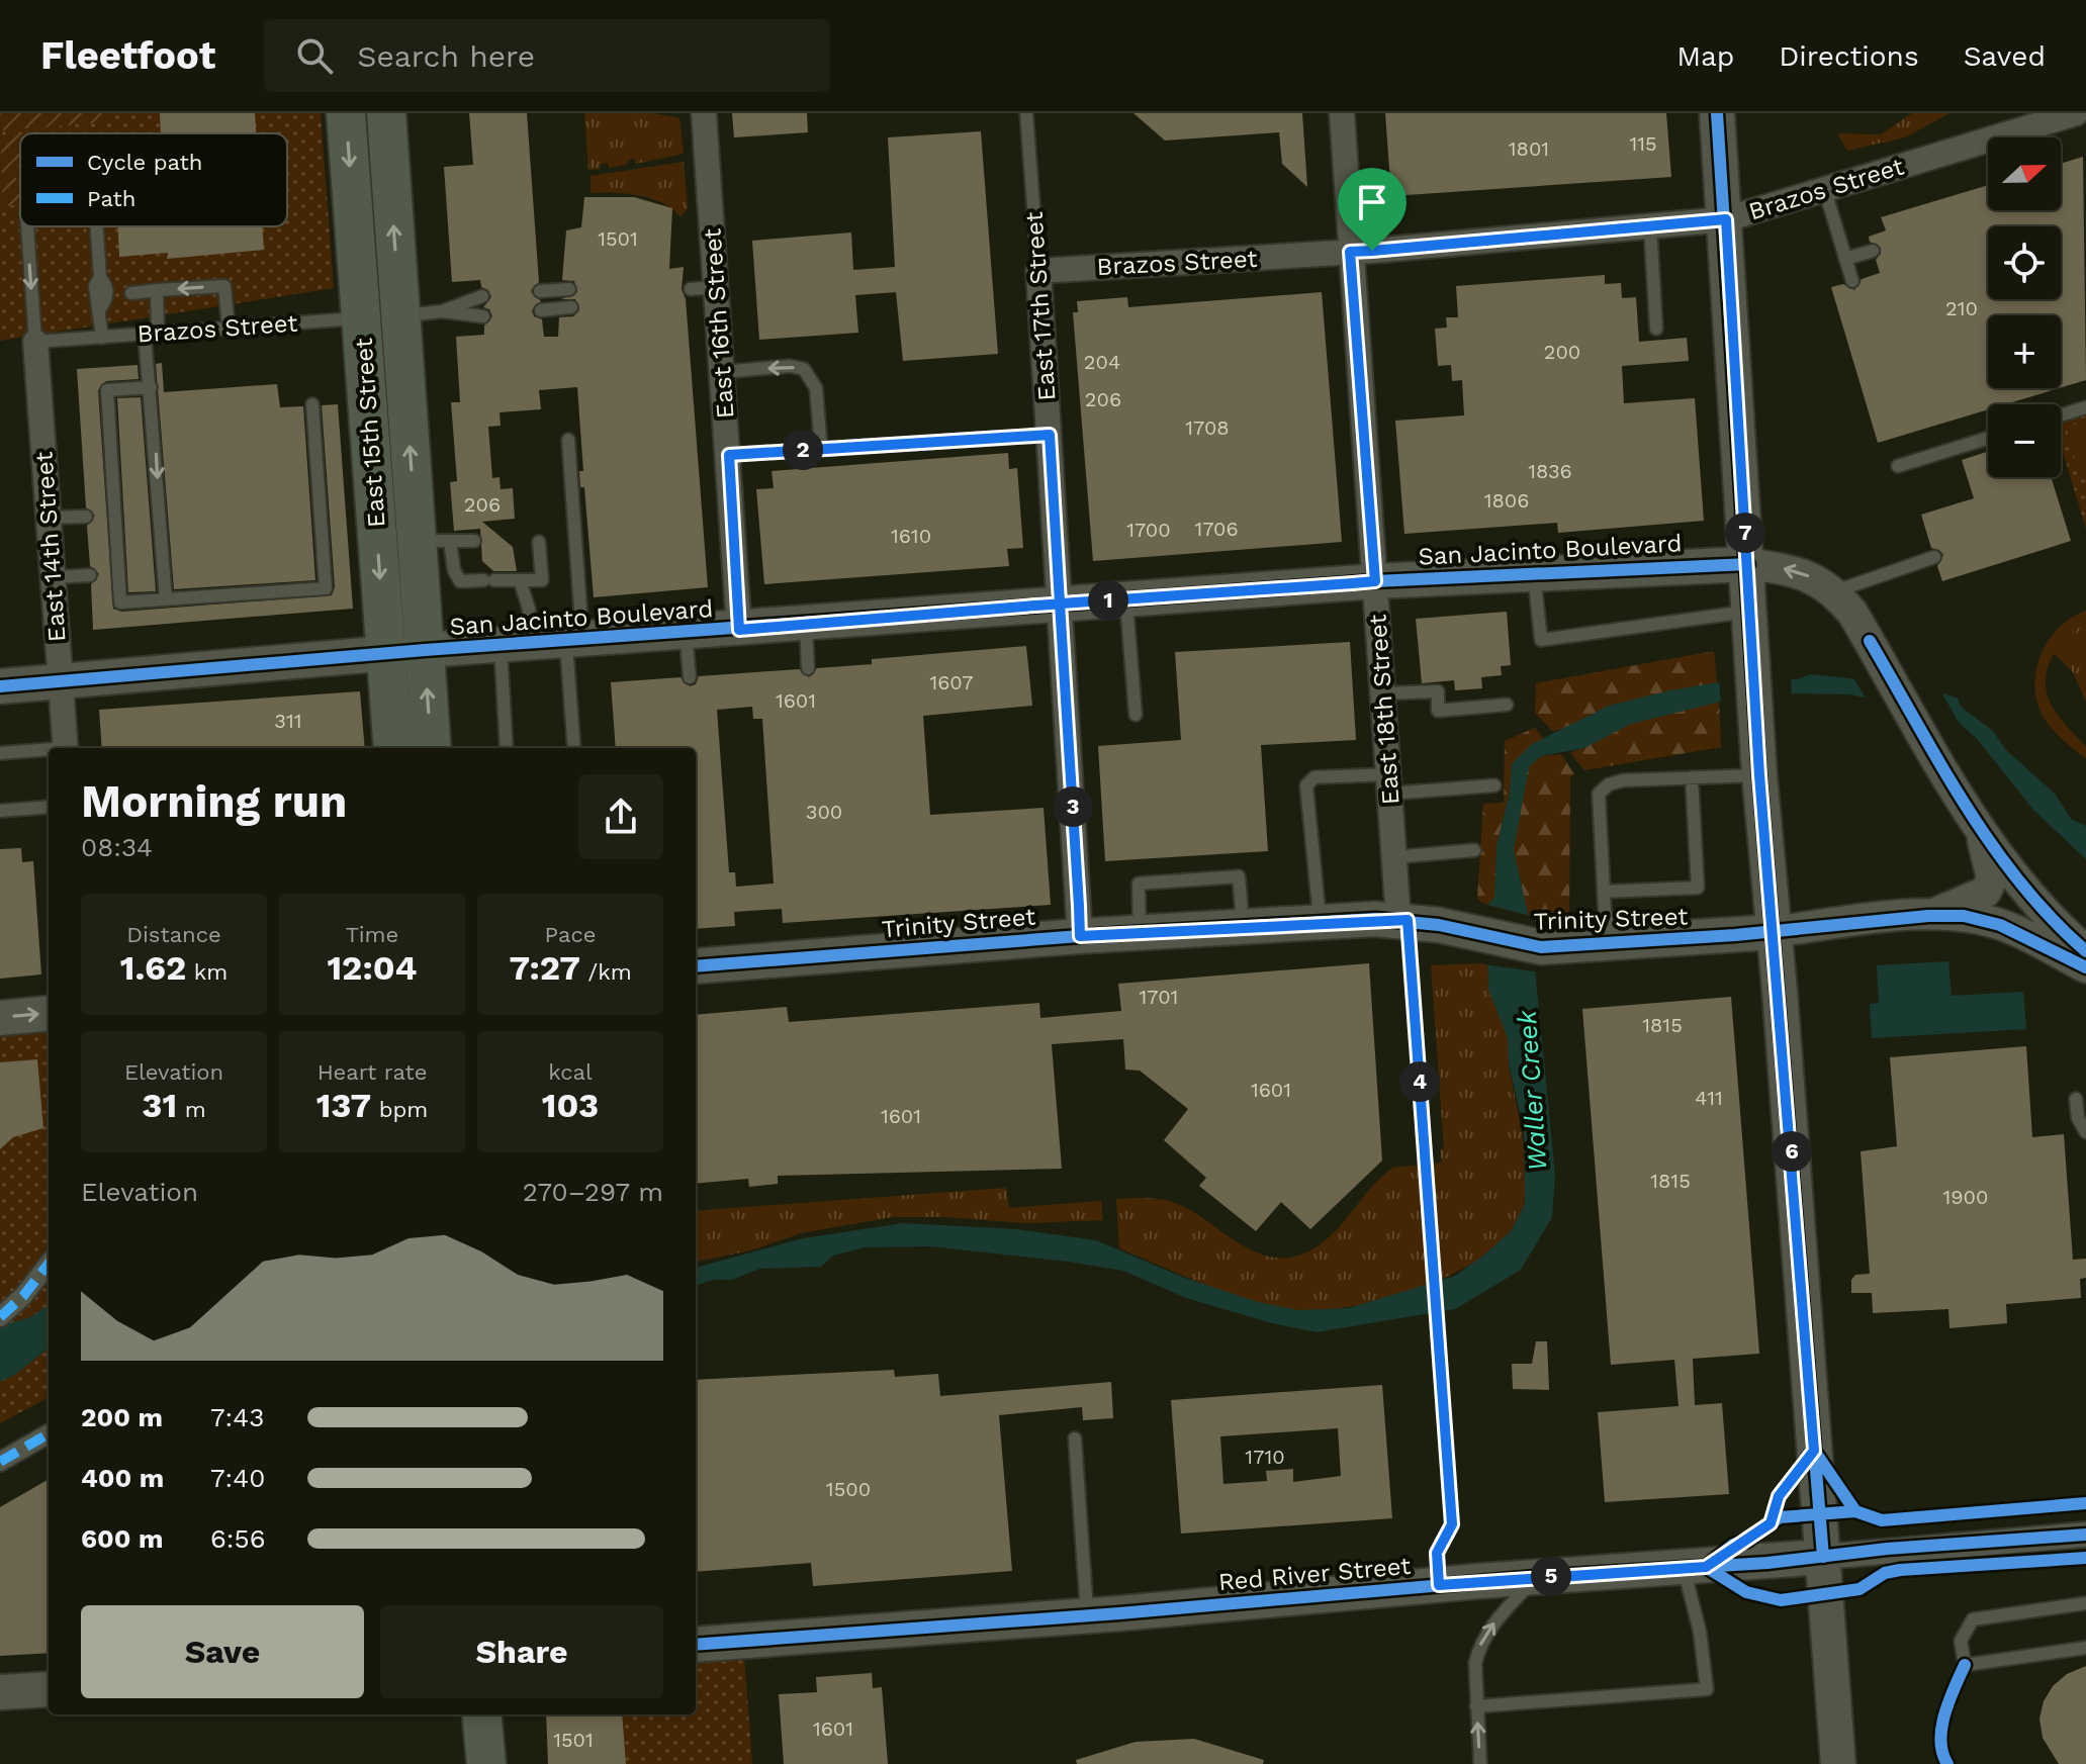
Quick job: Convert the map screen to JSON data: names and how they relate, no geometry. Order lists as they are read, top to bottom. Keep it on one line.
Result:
{"streets":{"main road":["East 15th Street","San Jacinto Boulevard","Trinity Street","Red River Street"],"street":["Brazos Street","East 17th Street","East 16th Street","East 14th Street","East 18th Street"]},"crossings":[["Brazos Street","East 17th Street"],["Brazos Street","East 15th Street"],["Brazos Street","East 14th Street"],["Brazos Street","East 18th Street"],["East 17th Street","San Jacinto Boulevard"],["East 17th Street","Trinity Street"],["East 16th Street","San Jacinto Boulevard"],["East 15th Street","San Jacinto Boulevard"],["East 14th Street","San Jacinto Boulevard"],["San Jacinto Boulevard","East 18th Street"],["East 18th Street","Trinity Street"]],"water":["Waller Creek"],"house_numbers":["115","1801","1501","210","200","204","206","1708","1836","1806","206","1706","1700","1610","1607","1601","311","300","1701","1815","1601","411","1601","1815","1900","1710","1500","1601","1501"],"legend":["Cycle path","Path"],"north":"right","page":{"header":"Fleetfoot","search":"Search here","nav":["Map","Directions","Saved"],"map_buttons":["+","−"],"pins":["2","7","1","3","4","6","5"],"heading":["Morning run","08:34"],"stats":[["Distance","1.62 km"],["Time","12:04"],["Pace","7:27 /km"],["Elevation","31 m"],["Heart rate","137 bpm"],["kcal","103"]],"chart":["Elevation","270–297 m"],"list":[{"name":"200 m","note":"7:43"},{"name":"400 m","note":"7:40"},{"name":"600 m","note":"6:56"}],"buttons":["Save","Share"]}}
